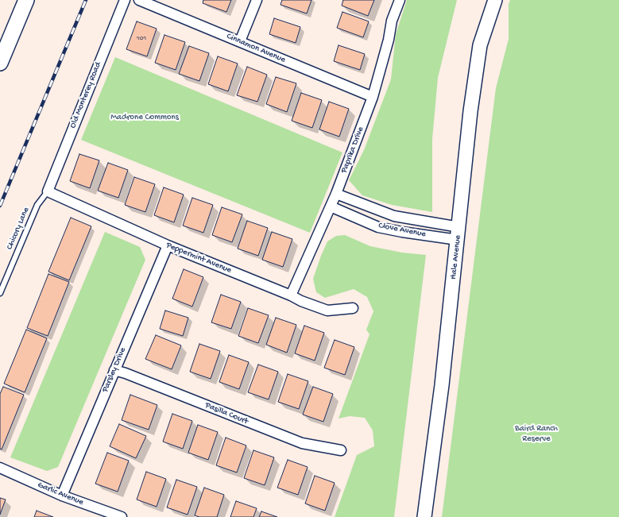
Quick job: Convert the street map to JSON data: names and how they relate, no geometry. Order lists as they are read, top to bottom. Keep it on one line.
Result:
{"streets":{"main road":["Hale Avenue"],"street":["Cinnamon Avenue","Old Monterey Road","Paprika Drive","Clove Avenue","Peppermint Avenue","Parsley Drive","Pasilla Court","Garlic Avenue"],"lane":["Chicory Lane"]},"crossings":[["Cinnamon Avenue","Paprika Drive"],["Old Monterey Road","Chicory Lane"],["Old Monterey Road","Peppermint Avenue"],["Paprika Drive","Clove Avenue"],["Paprika Drive","Peppermint Avenue"],["Chicory Lane","Peppermint Avenue"],["Clove Avenue","Hale Avenue"],["Peppermint Avenue","Parsley Drive"],["Parsley Drive","Pasilla Court"],["Parsley Drive","Garlic Avenue"]],"parks":["Madrone Commons","Baird Ranch Reserve"],"house_numbers":["101"]}
